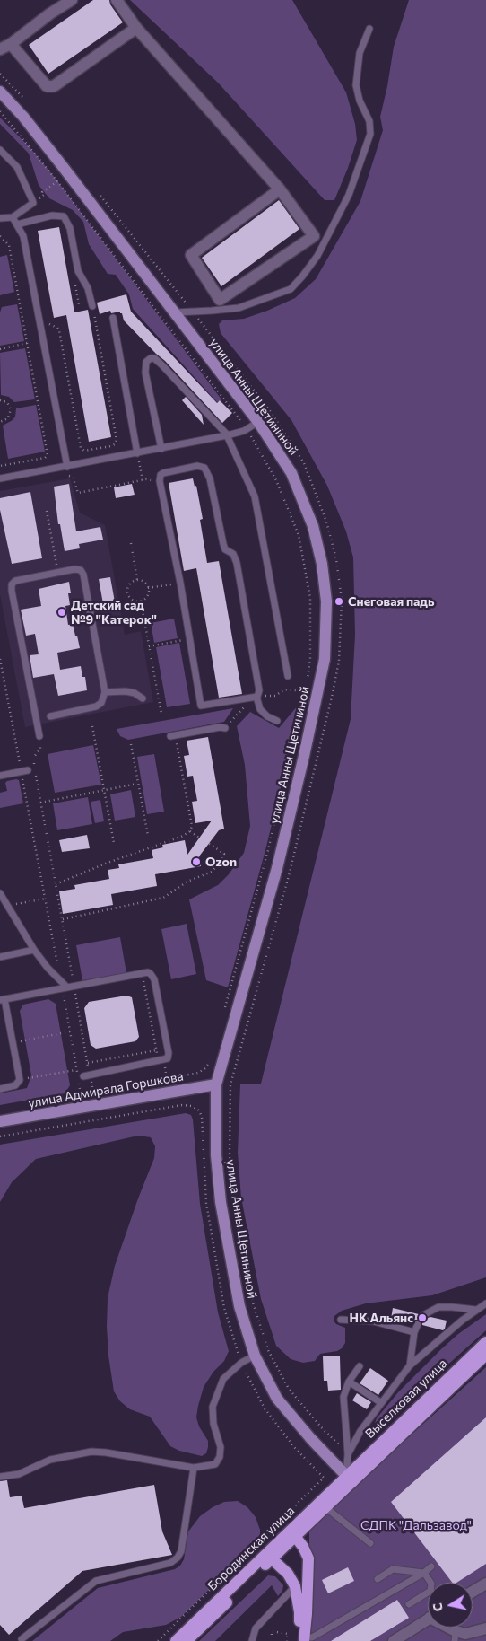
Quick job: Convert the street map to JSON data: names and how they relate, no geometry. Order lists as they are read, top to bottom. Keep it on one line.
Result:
{"streets":{"main road":["улица Анны Щетининой","улица Адмирала Горшкова","Выселковая улица","Бородинская улица"]},"crossings":[["улица Анны Щетининой","улица Адмирала Горшкова"],["улица Анны Щетининой","Выселковая улица"],["улица Анны Щетининой","Бородинская улица"],["Выселковая улица","Бородинская улица"]],"parks":["СДПК \"Дальзавод\""],"places":["Снеговая падь","Детский сад №9 \"Катерок\"","Ozon","НК Альянс"],"north":"left"}
